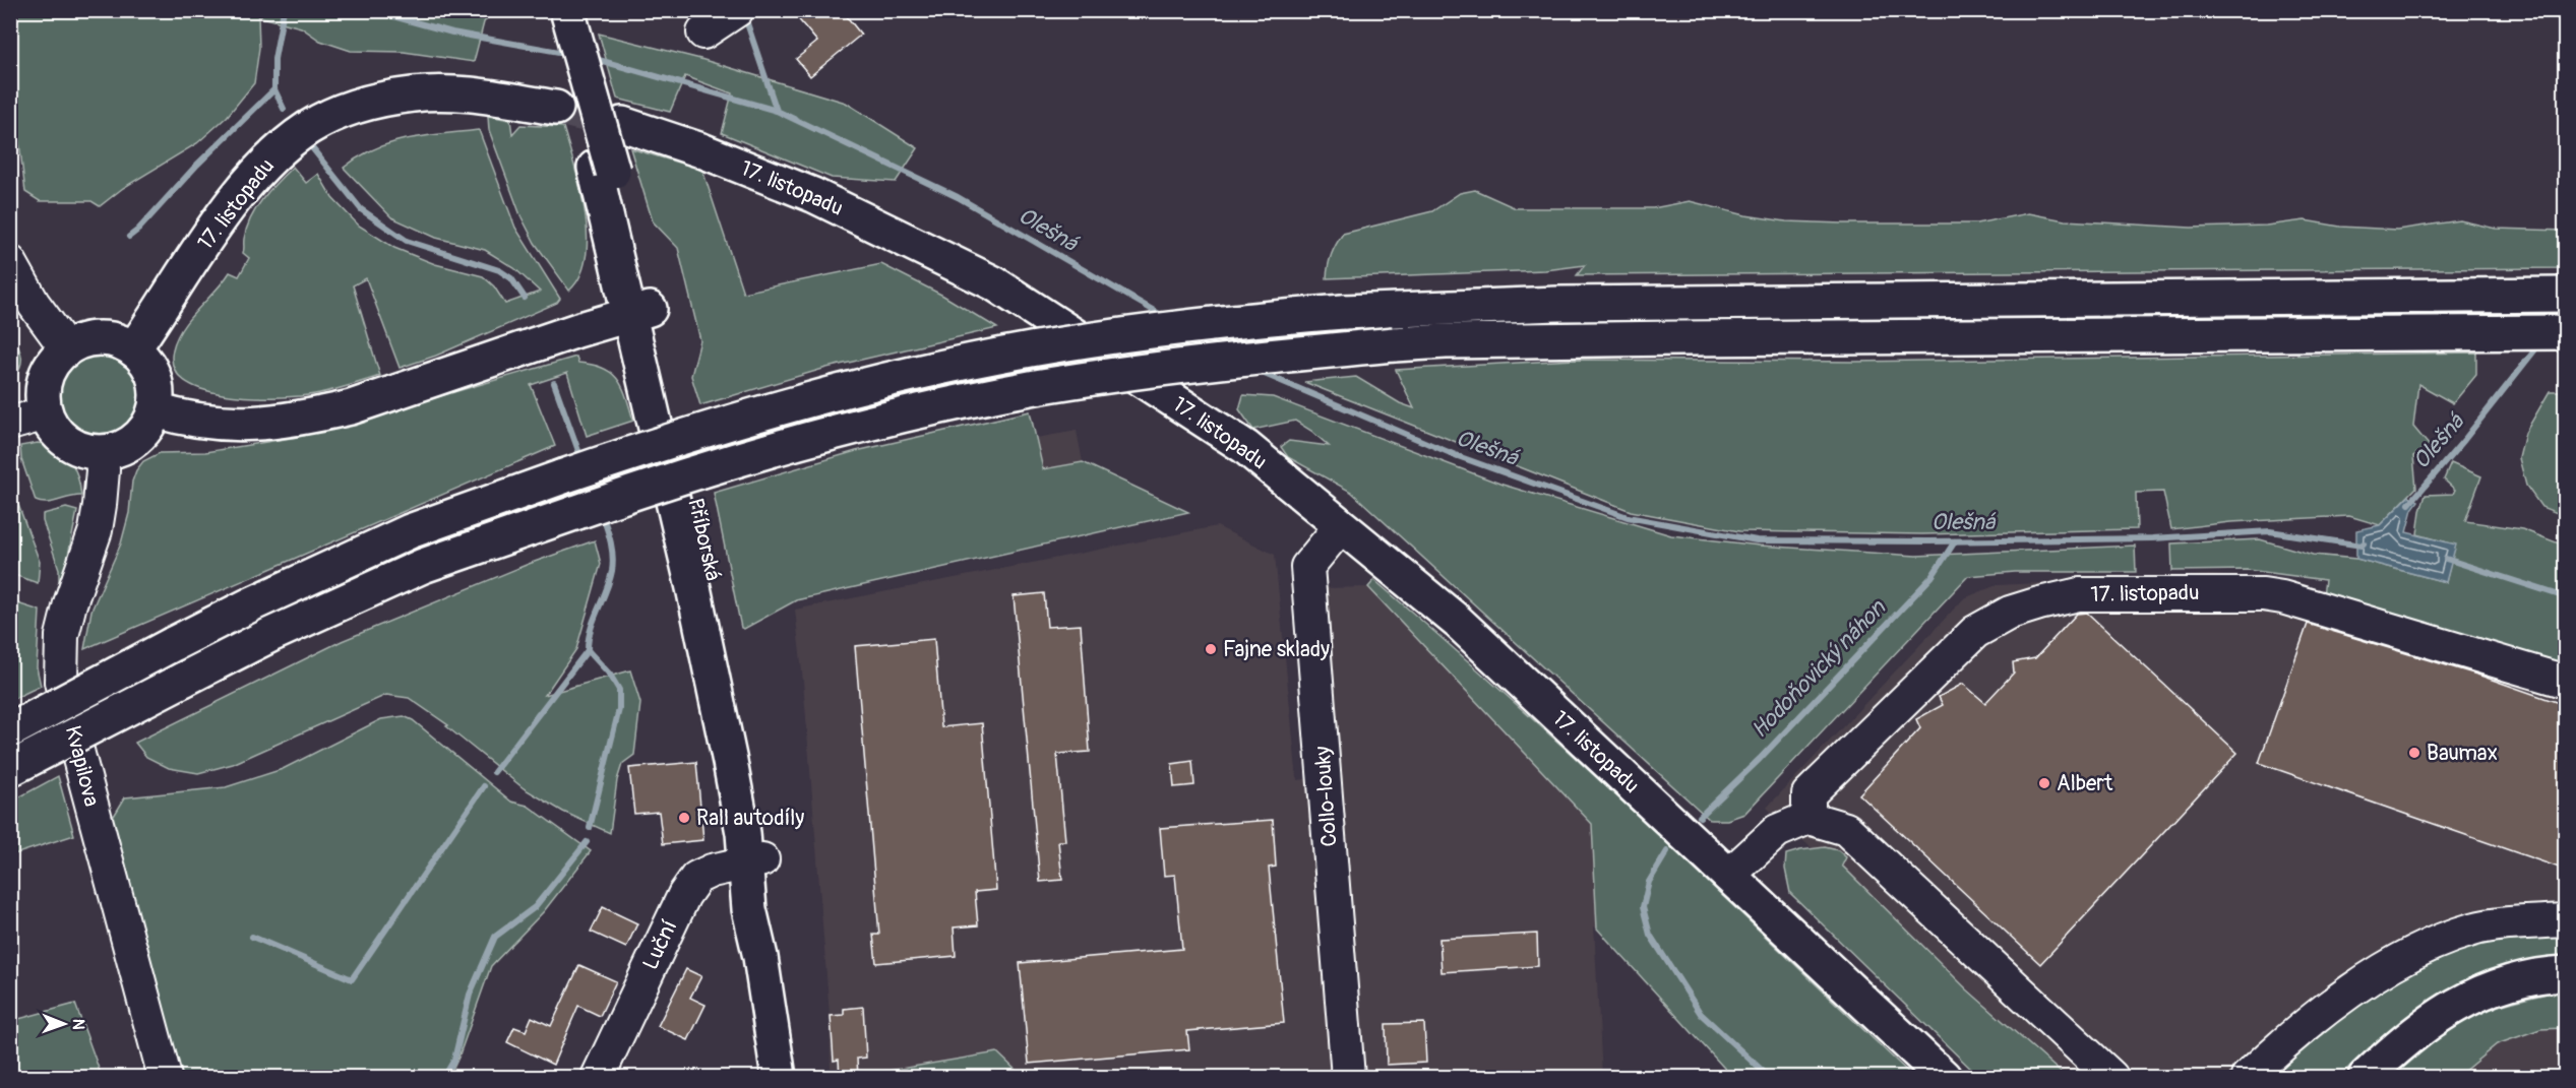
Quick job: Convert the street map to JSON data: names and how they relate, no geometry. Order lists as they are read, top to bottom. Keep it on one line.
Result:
{"streets":{"main road":["17. listopadu","Příborská"],"street":["Kvapilova","Collo-louky","Luční"]},"crossings":[["17. listopadu","Kvapilova"],["17. listopadu","Collo-louky"],["Příborská","Luční"]],"water":["Olešná","Hodoňovický náhon"],"places":["Fajne sklady","Baumax","Albert","Rall autodíly"],"north":"right"}
